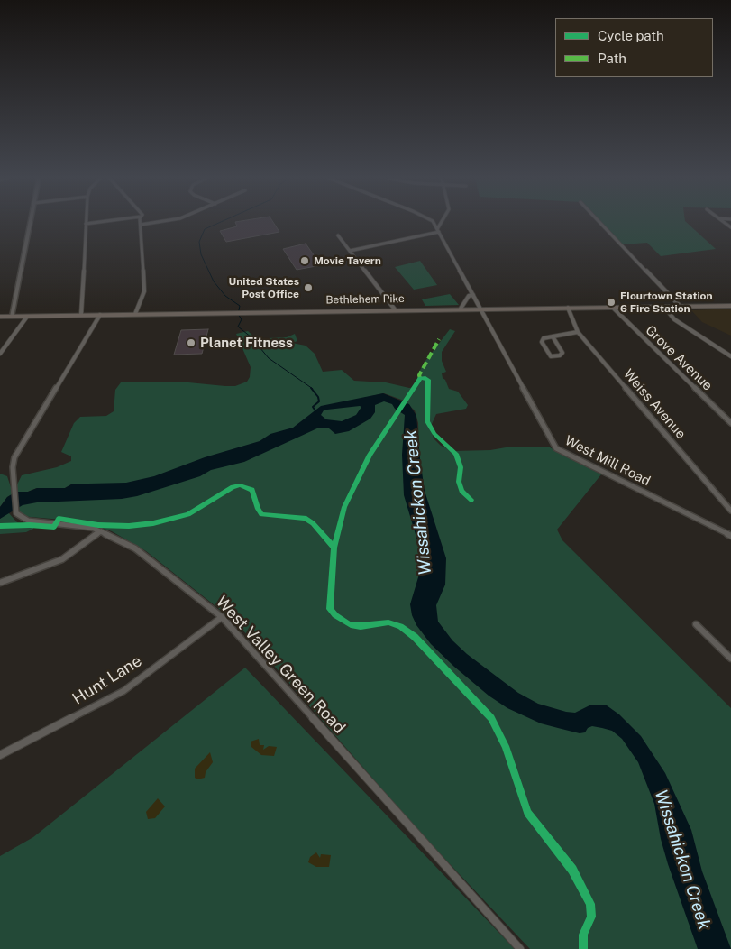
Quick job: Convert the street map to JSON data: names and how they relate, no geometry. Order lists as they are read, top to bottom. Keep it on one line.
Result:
{"streets":{"main road":["Bethlehem Pike"],"street":["Grove Avenue","Weiss Avenue","West Mill Road","West Valley Green Road","Hunt Lane"]},"crossings":[["Bethlehem Pike","Grove Avenue"],["Bethlehem Pike","Weiss Avenue"],["Bethlehem Pike","West Mill Road"],["Bethlehem Pike","West Valley Green Road"],["West Valley Green Road","Hunt Lane"]],"water":["Wissahickon Creek"],"places":["Movie Tavern","United States Post Office","Flourtown Station 6 Fire Station","Planet Fitness"],"legend":["Cycle path","Path"]}
